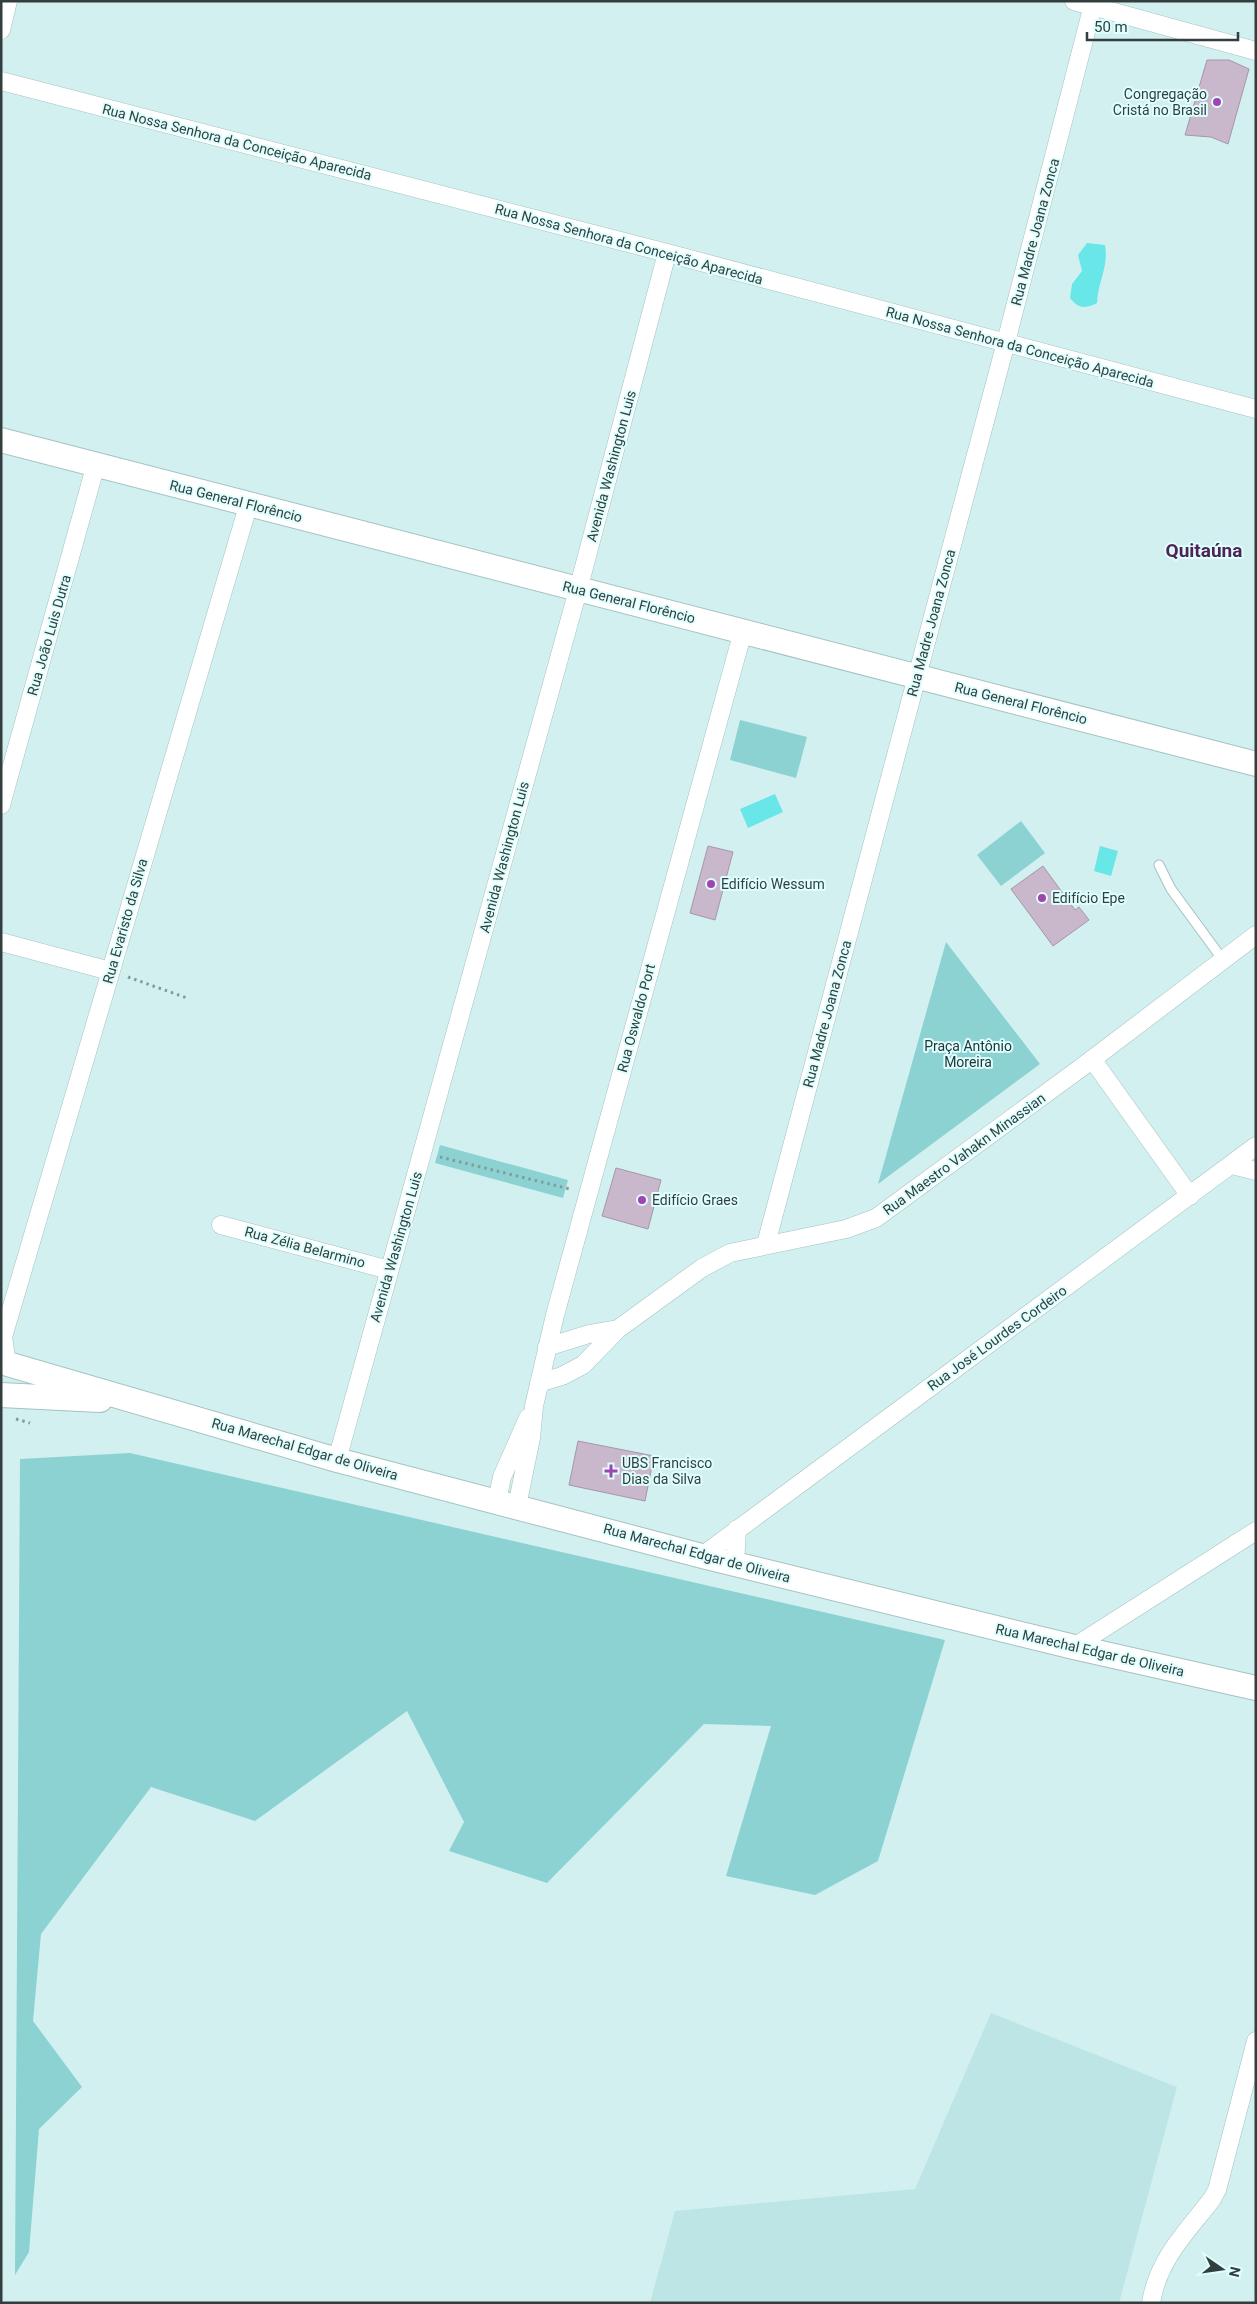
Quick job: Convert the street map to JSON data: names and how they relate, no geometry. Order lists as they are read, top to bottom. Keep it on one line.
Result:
{"streets":{"main road":["Rua General Florêncio","Rua Marechal Edgar de Oliveira"],"street":["Rua Nossa Senhora da Conceição Aparecida","Rua Madre Joana Zonca","Avenida Washington Luis","Rua João Luis Dutra","Rua Evaristo da Silva","Rua Oswaldo Port","Rua Maestro Vahakn Minassian","Rua Zélia Belarmino","Rua José Lourdes Cordeiro"]},"crossings":[["Rua Nossa Senhora da Conceição Aparecida","Rua Madre Joana Zonca"],["Rua Nossa Senhora da Conceição Aparecida","Avenida Washington Luis"],["Rua Madre Joana Zonca","Rua General Florêncio"],["Rua Madre Joana Zonca","Rua Maestro Vahakn Minassian"],["Avenida Washington Luis","Rua General Florêncio"],["Avenida Washington Luis","Rua Zélia Belarmino"],["Avenida Washington Luis","Rua Marechal Edgar de Oliveira"],["Rua General Florêncio","Rua João Luis Dutra"],["Rua General Florêncio","Rua Evaristo da Silva"],["Rua General Florêncio","Rua Oswaldo Port"],["Rua Evaristo da Silva","Rua Marechal Edgar de Oliveira"],["Rua Oswaldo Port","Rua Maestro Vahakn Minassian"],["Rua Oswaldo Port","Rua Marechal Edgar de Oliveira"],["Rua José Lourdes Cordeiro","Rua Marechal Edgar de Oliveira"]],"districts":["Quitaúna"],"parks":["Praça Antônio Moreira"],"places":{"other":["Congregação Cristá no Brasil","Edifício Wessum","Edifício Epe","Edifício Graes"],"health":["UBS Francisco Dias da Silva"]},"scale_bar":"50 m","north":"right"}
